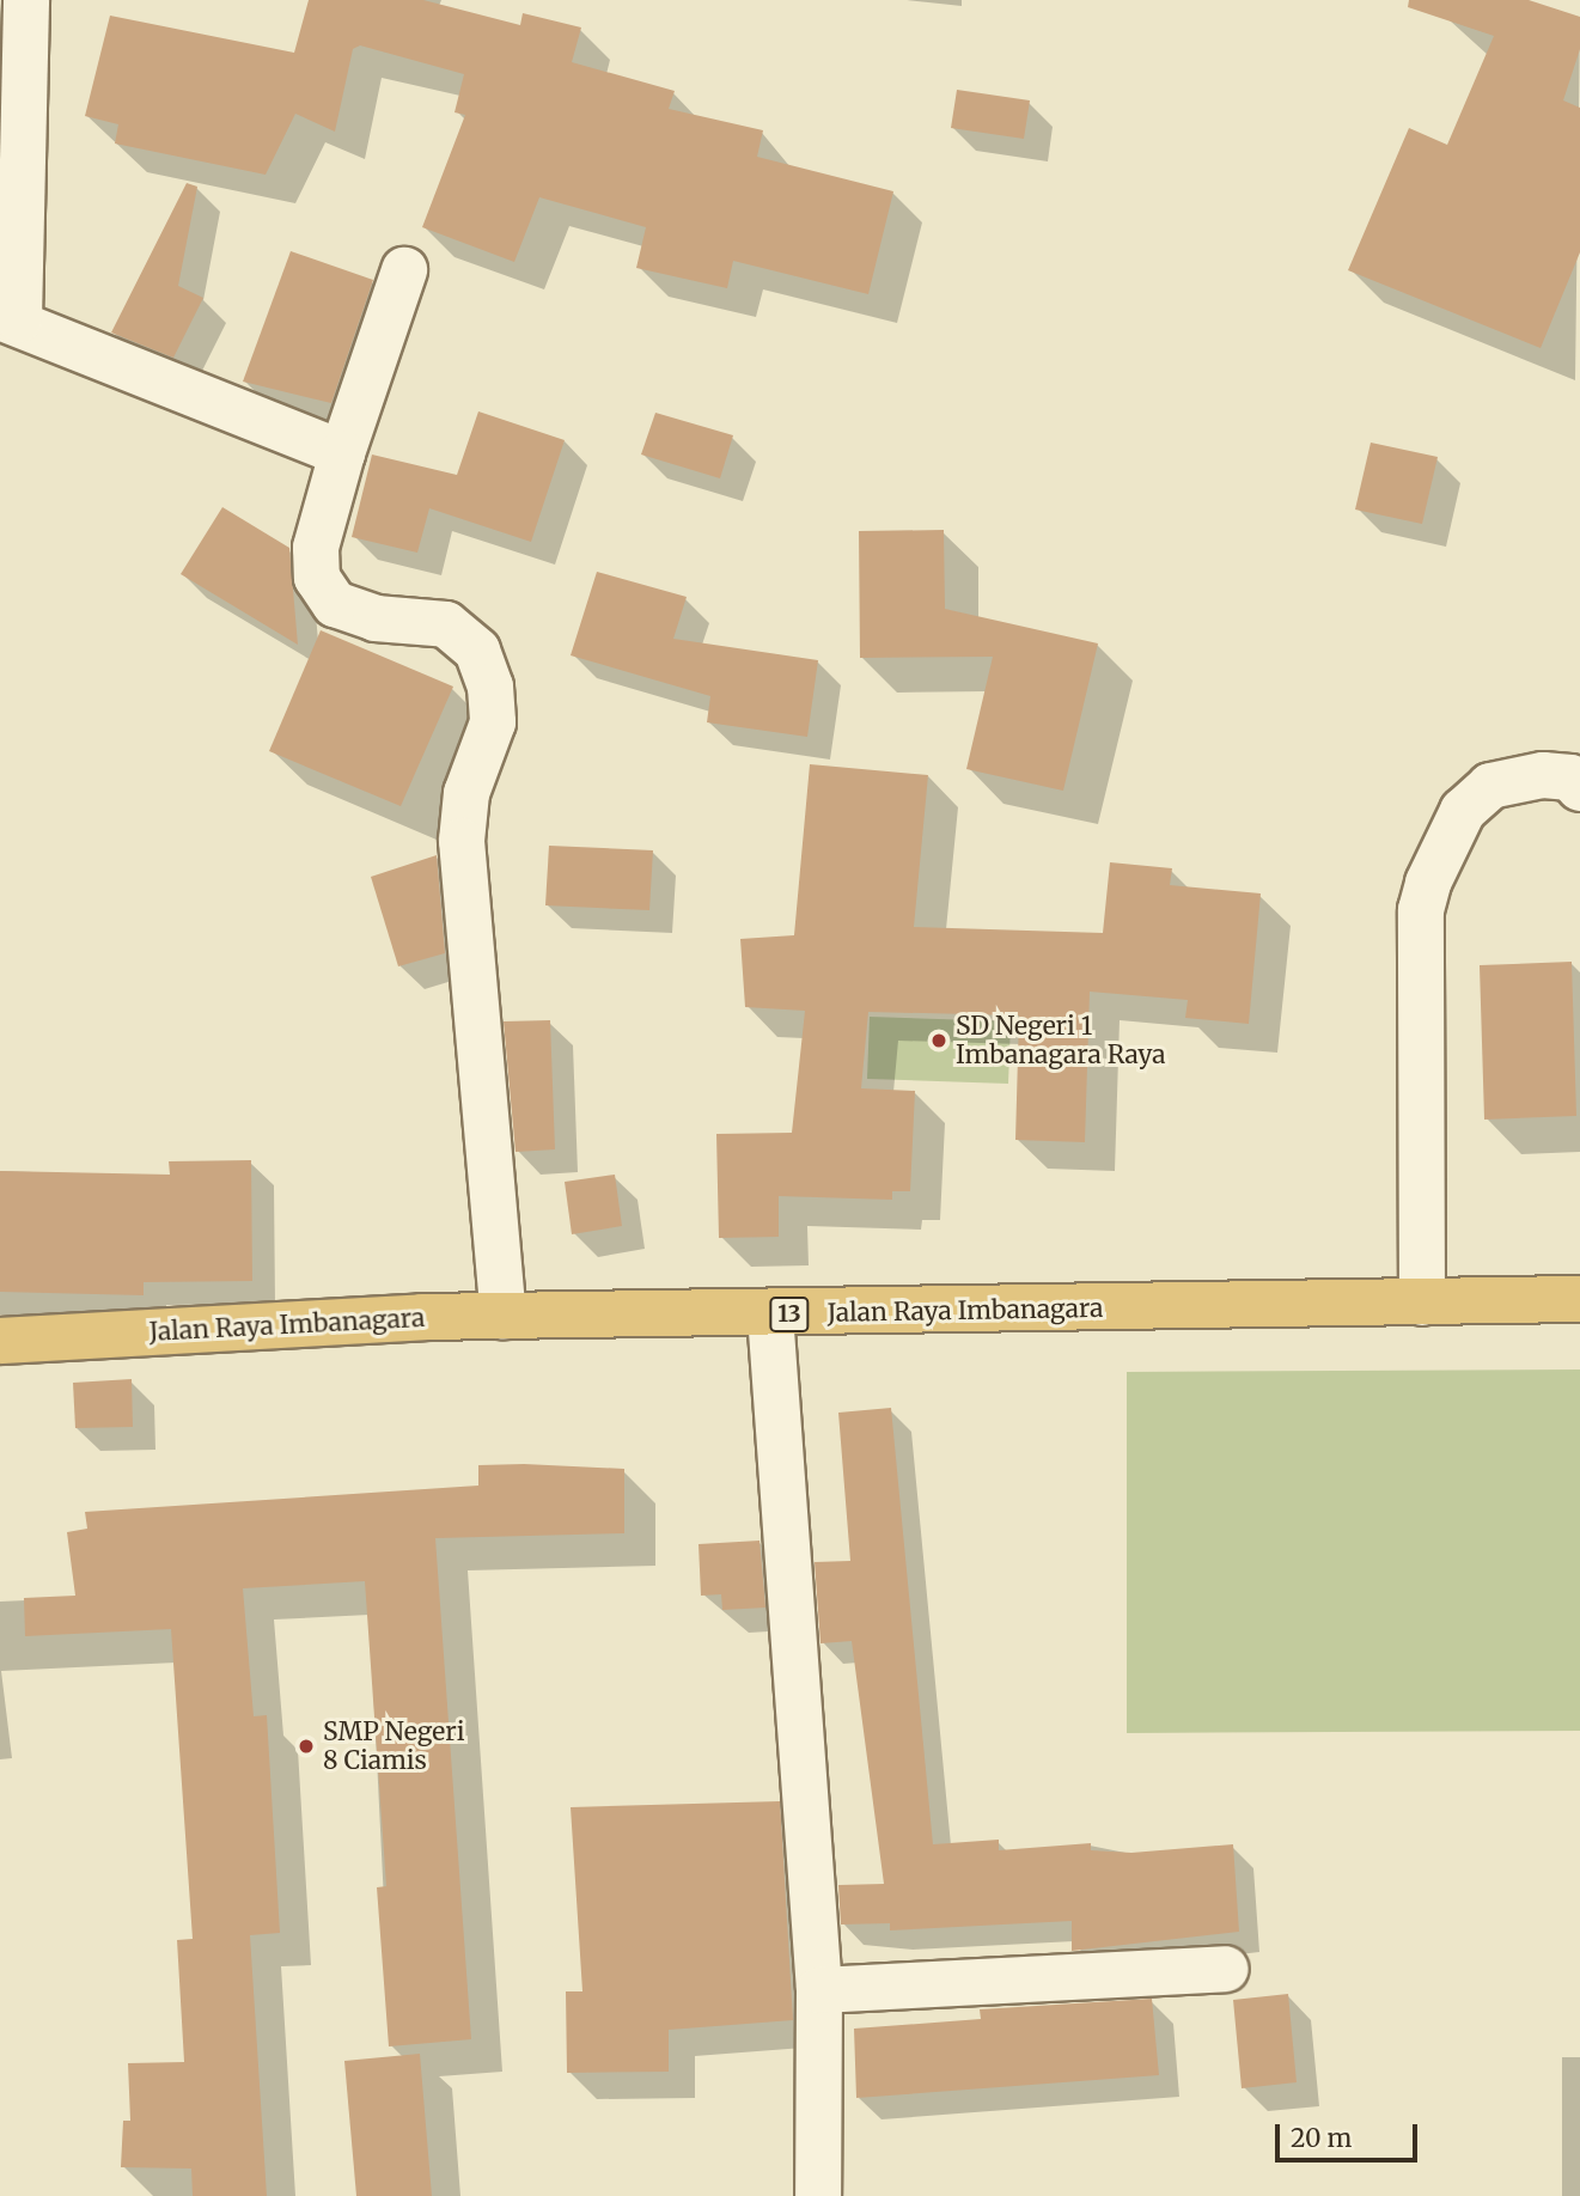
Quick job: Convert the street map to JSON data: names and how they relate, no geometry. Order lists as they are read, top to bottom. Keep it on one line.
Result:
{"streets":{"highway":["Jalan Raya Imbanagara","13"]},"places":["SD Negeri 1 Imbanagara Raya","SMP Negeri 8 Ciamis"],"scale_bar":"20 m"}
